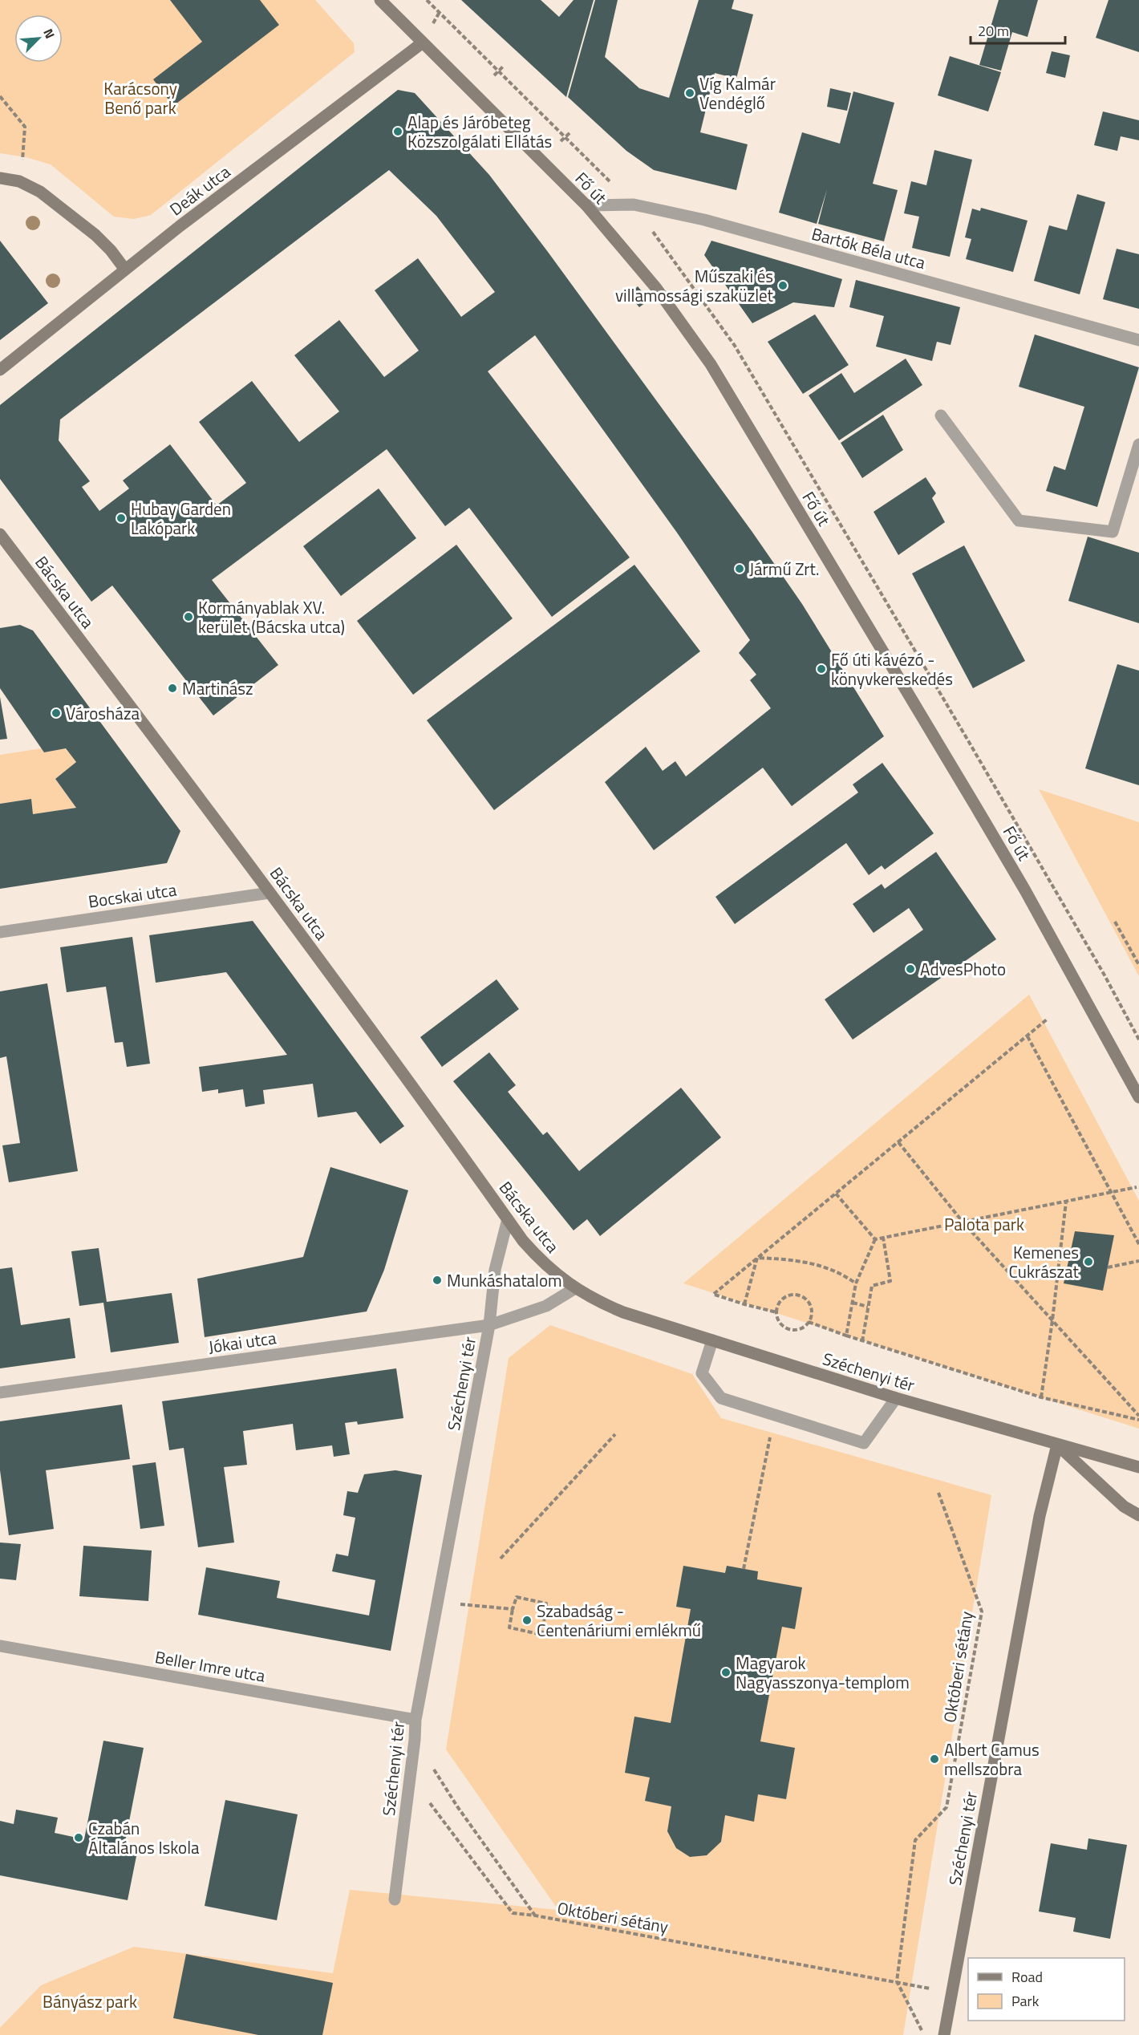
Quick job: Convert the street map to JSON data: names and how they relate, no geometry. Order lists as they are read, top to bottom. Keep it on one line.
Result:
{"streets":{"street":["Fő út","Deák utca","Bartók Béla utca","Bácska utca","Bocskai utca","Jókai utca","Széchenyi tér","Beller Imre utca"],"path":["Októberi sétány"]},"crossings":[["Fő út","Deák utca"],["Fő út","Bartók Béla utca"],["Bácska utca","Bocskai utca"],["Bácska utca","Széchenyi tér"],["Jókai utca","Széchenyi tér"],["Széchenyi tér","Beller Imre utca"],["Széchenyi tér","Októberi sétány"]],"parks":["Karácsony Benő park","Palota park","Bányász park"],"places":["Víg Kalmár Vendéglő","Alap és Járóbeteg Közszolgálati Ellátás","Műszaki és villamossági szaküzlet","Hubay Garden Lakópark","Jármű Zrt.","Kormányablak XV. kerület (Bácska utca)","Fő úti kávézó - könyvkereskedés","Martinász","Városháza","AdvesPhoto","Kemenes Cukrászat","Munkáshatalom","Szabadság - Centenáriumi emlékmű","Magyarok Nagyasszonya-templom","Albert Camus mellszobra","Czabán Általános Iskola"],"legend":["Road","Park"],"scale_bar":"20 m","north":"top right"}
